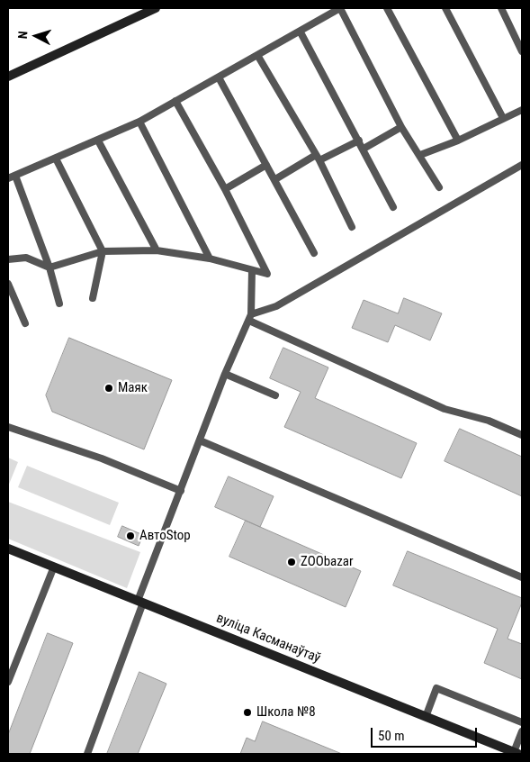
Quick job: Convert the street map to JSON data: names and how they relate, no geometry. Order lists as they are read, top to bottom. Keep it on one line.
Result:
{"streets":{"street":["вуліца Касманаўтаў"]},"places":["Маяк","АвтоStop","ZOObazar","Школа №8"],"scale_bar":"50 m","north":"left"}
